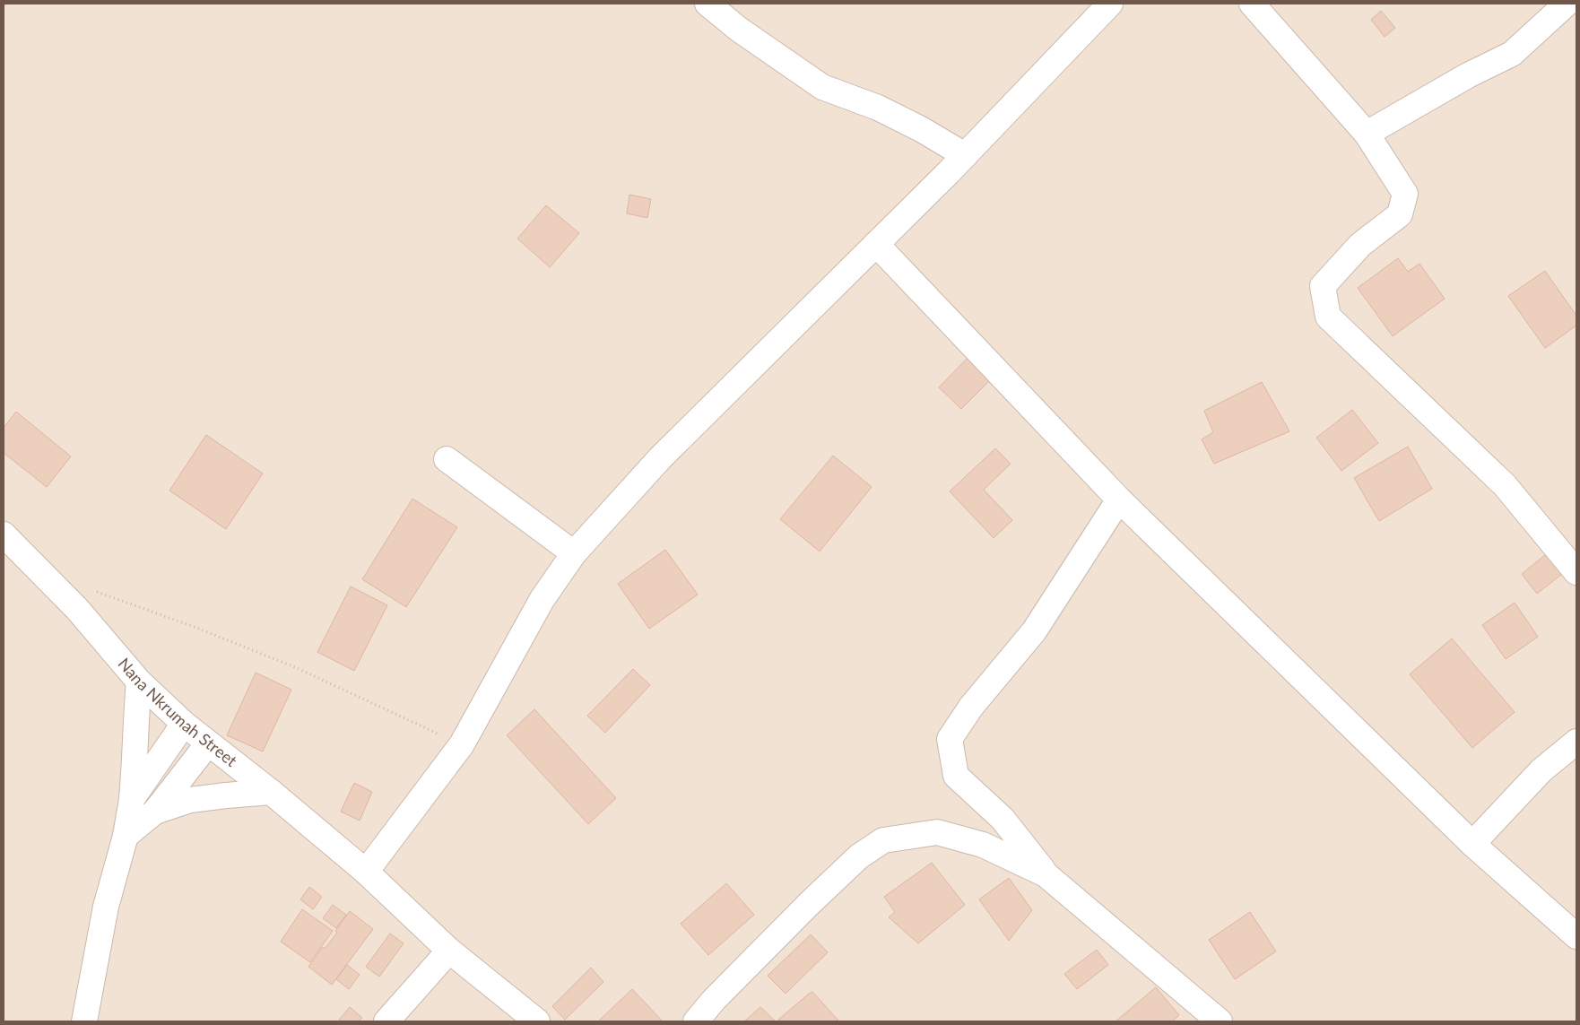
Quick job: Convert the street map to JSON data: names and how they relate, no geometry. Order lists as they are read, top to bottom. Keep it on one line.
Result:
{"streets":{"street":["Nana Nkrumah Street"]}}
